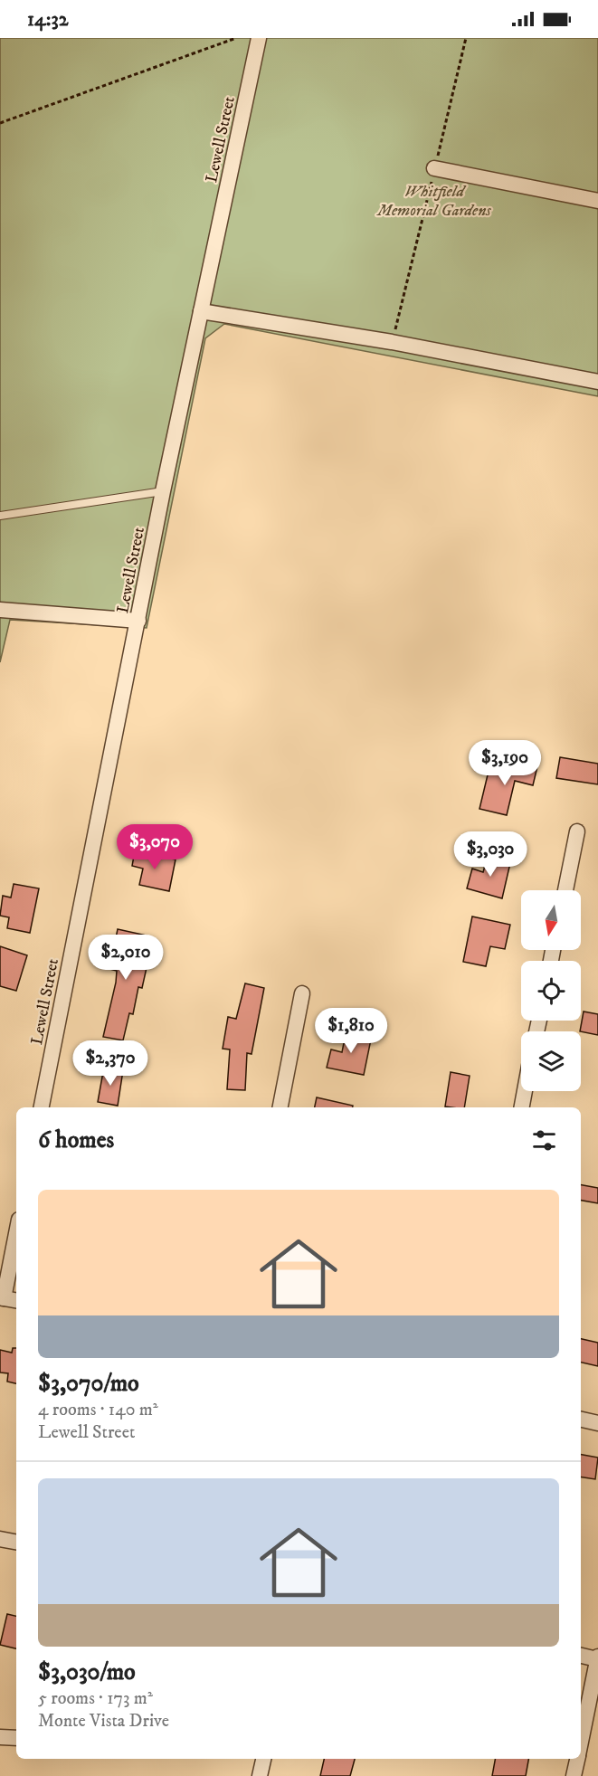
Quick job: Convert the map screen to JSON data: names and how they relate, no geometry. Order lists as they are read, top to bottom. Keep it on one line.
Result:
{"streets":{"street":["Lewell Street"]},"parks":["Whitfield Memorial Gardens"],"north":"bottom","page":{"status":"14:32","price":["$3,190","$3,070","$3,030","$2,010","$1,810","$2,370"],"heading":"6 homes","list":[{"name":"$3,070/mo","note":"4 rooms · 140 m² · Lewell Street"},{"name":"$3,030/mo","note":"5 rooms · 173 m² · Monte Vista Drive"}]}}
